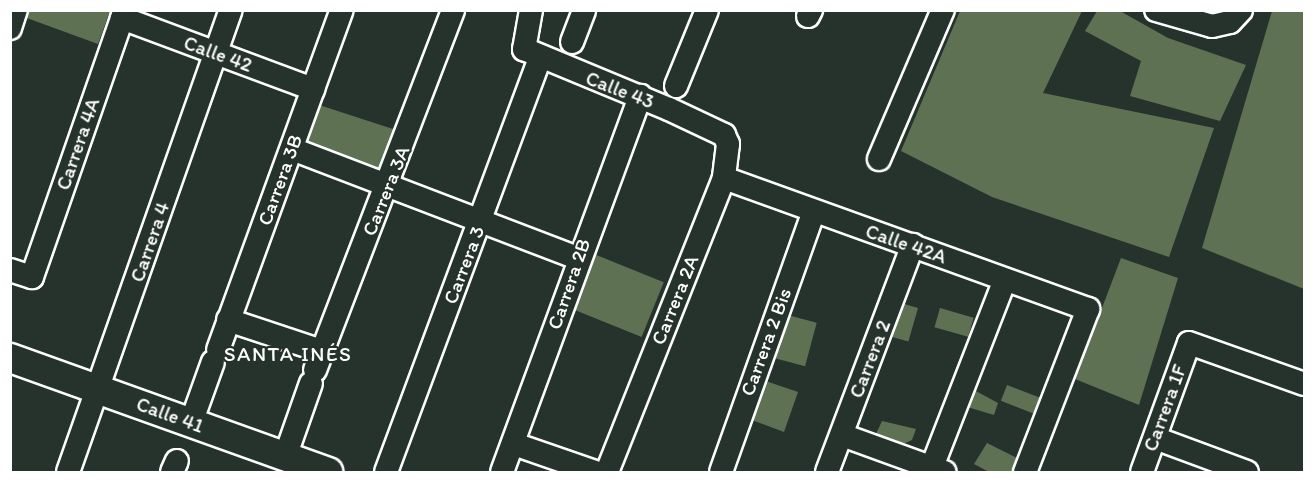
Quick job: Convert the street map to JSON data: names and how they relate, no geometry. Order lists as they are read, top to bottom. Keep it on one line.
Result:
{"streets":{"street":["Calle 42","Calle 43","Carrera 4A","Carrera 3B","Carrera 3A","Carrera 4","Calle 42A","Carrera 3","Carrera 2B","Carrera 2A","Carrera 2 Bis","Carrera 2","Carrera 1F","Calle 41"]},"crossings":[["Calle 42","Carrera 4A"],["Calle 42","Carrera 3B"],["Calle 42","Carrera 4"],["Calle 43","Carrera 3"],["Calle 43","Carrera 2B"],["Calle 43","Carrera 2A"],["Carrera 3B","Calle 41"],["Carrera 3A","Calle 41"],["Carrera 4","Calle 41"],["Calle 42A","Carrera 2A"],["Calle 42A","Carrera 2 Bis"],["Calle 42A","Carrera 2"]],"districts":["SANTA INÉS"]}
